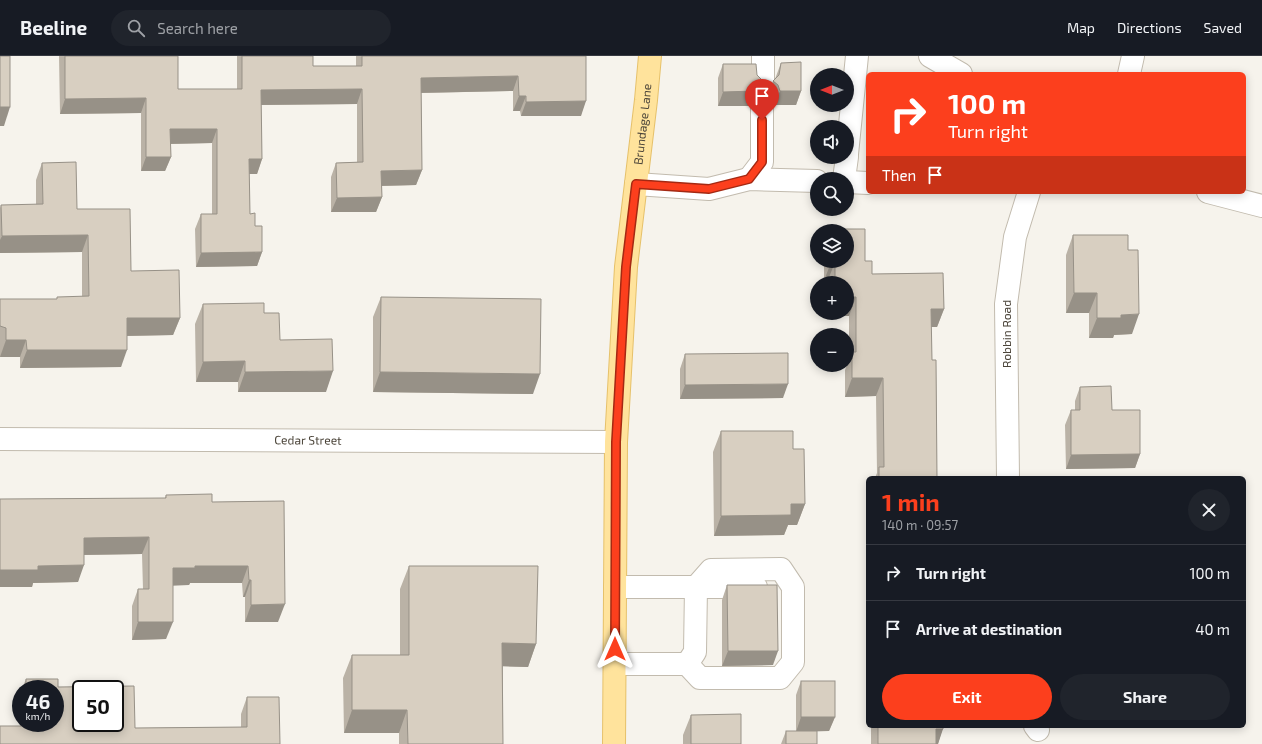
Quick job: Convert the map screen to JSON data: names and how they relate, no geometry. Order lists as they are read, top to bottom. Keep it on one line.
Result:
{"streets":{"main road":["Brundage Lane"],"street":["Robbin Road","Cedar Street"]},"crossings":[["Brundage Lane","Cedar Street"]],"north":"left","page":{"header":"Beeline","search":"Search here","nav":["Map","Directions","Saved"],"map_buttons":["+","−"],"turn":["100 m","Turn right"],"then":"Then","heading":["1 min","140 m · 09:57"],"list":[{"name":"Turn right","value":"100 m"},{"name":"Arrive at destination","value":"40 m"}],"buttons":["Exit","Share"],"speed":"46 km/h","limit":"50"}}
